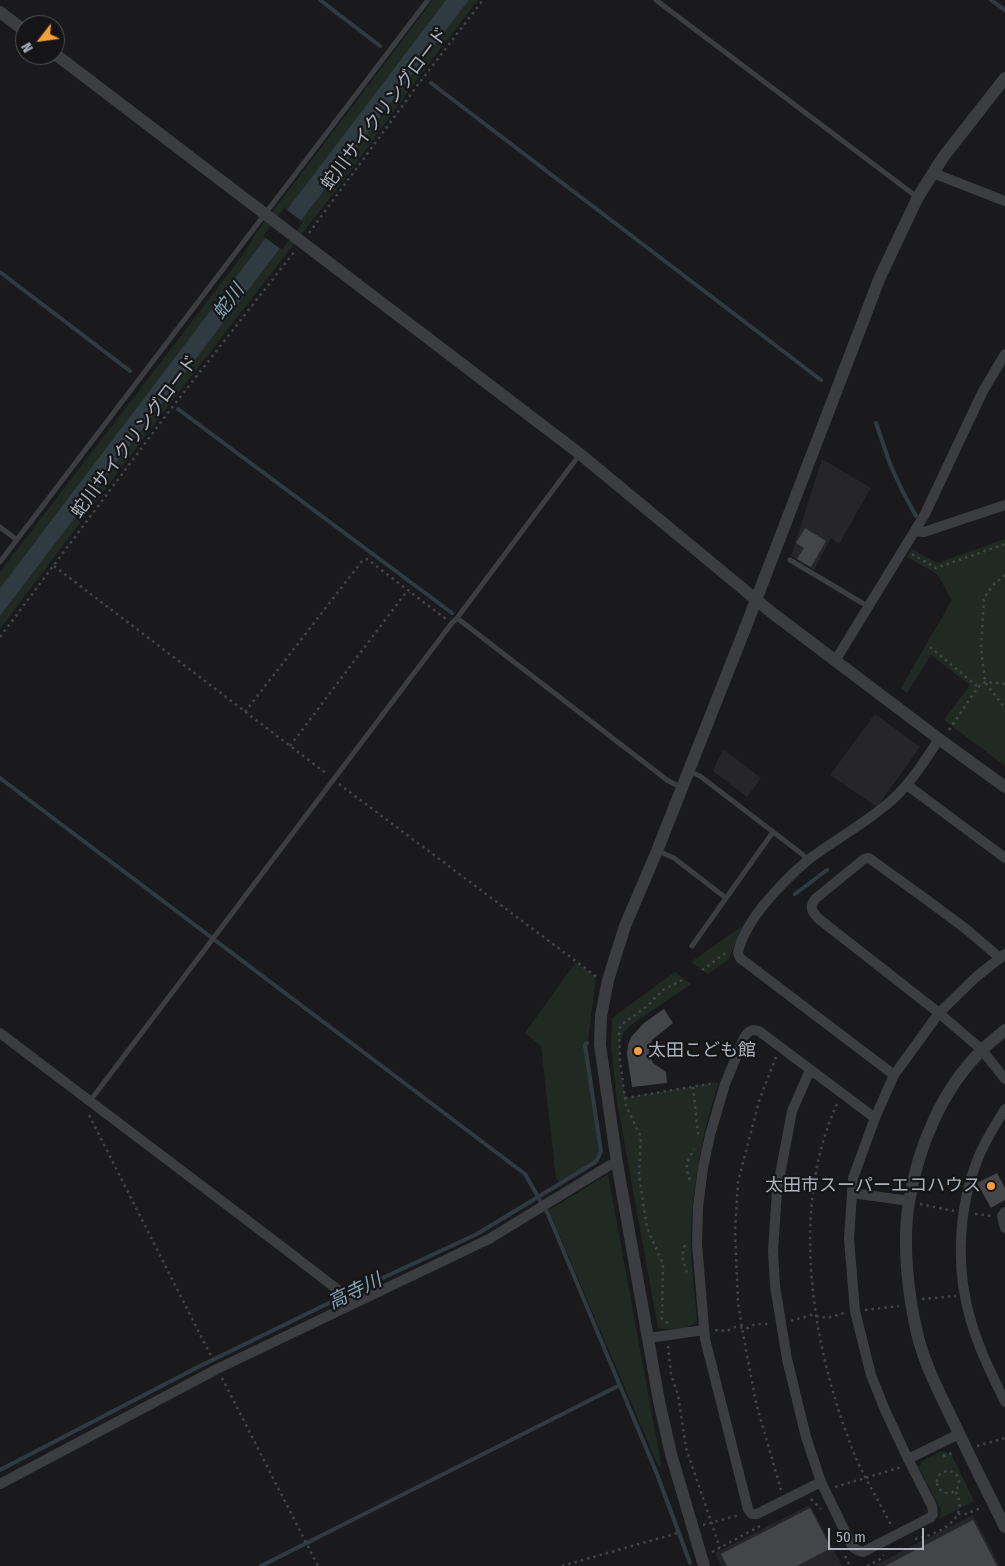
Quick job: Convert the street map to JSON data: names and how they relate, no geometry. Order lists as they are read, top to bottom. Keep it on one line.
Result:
{"streets":{"path":["蛇川サイクリングロード"]},"water":["蛇川","高寺川"],"places":["太田こども館","太田市スーパーエコハウス"],"scale_bar":"50 m","north":"bottom left"}
